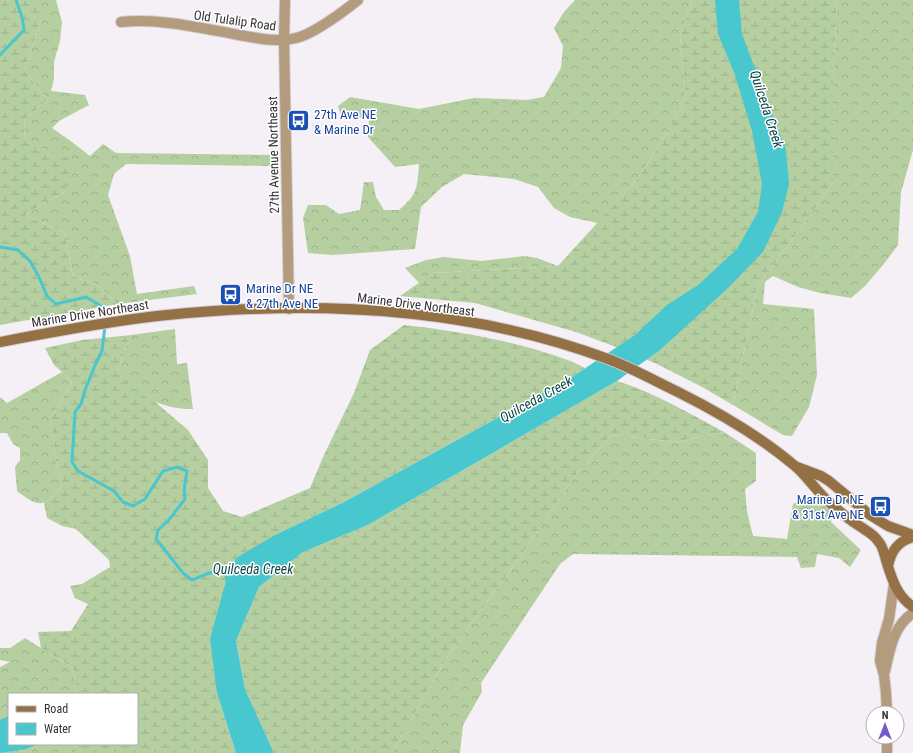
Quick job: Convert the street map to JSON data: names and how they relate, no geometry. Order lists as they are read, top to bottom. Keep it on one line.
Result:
{"streets":{"main road":["Marine Drive Northeast"],"street":["Old Tulalip Road","27th Avenue Northeast"]},"crossings":[["Old Tulalip Road","27th Avenue Northeast"],["27th Avenue Northeast","Marine Drive Northeast"]],"water":["Quilceda Creek"],"places":{"bus stop":["27th Ave NE & Marine Dr","Marine Dr NE & 27th Ave NE","Marine Dr NE & 31st Ave NE"]},"legend":["Road","Water"],"north":"top"}
